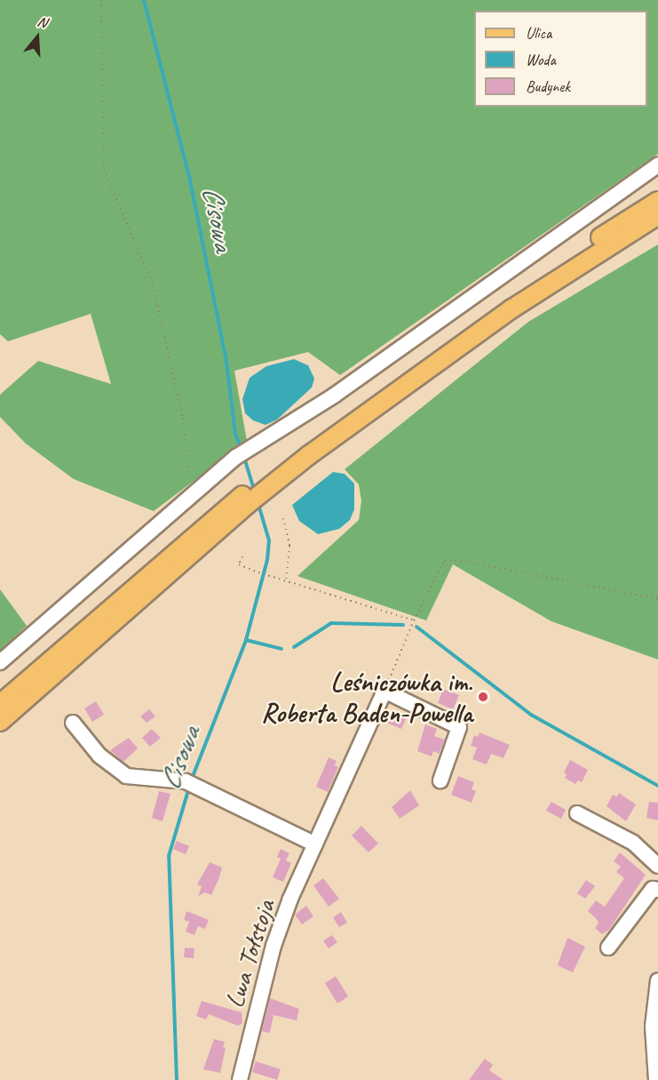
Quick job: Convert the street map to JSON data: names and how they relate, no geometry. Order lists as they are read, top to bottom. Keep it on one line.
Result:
{"streets":{"street":["Lwa Tołstoja"]},"water":["Cisowa"],"places":["Leśniczówka im. Roberta Baden-Powella"],"legend":["Ulica","Woda","Budynek"],"north":"top"}
